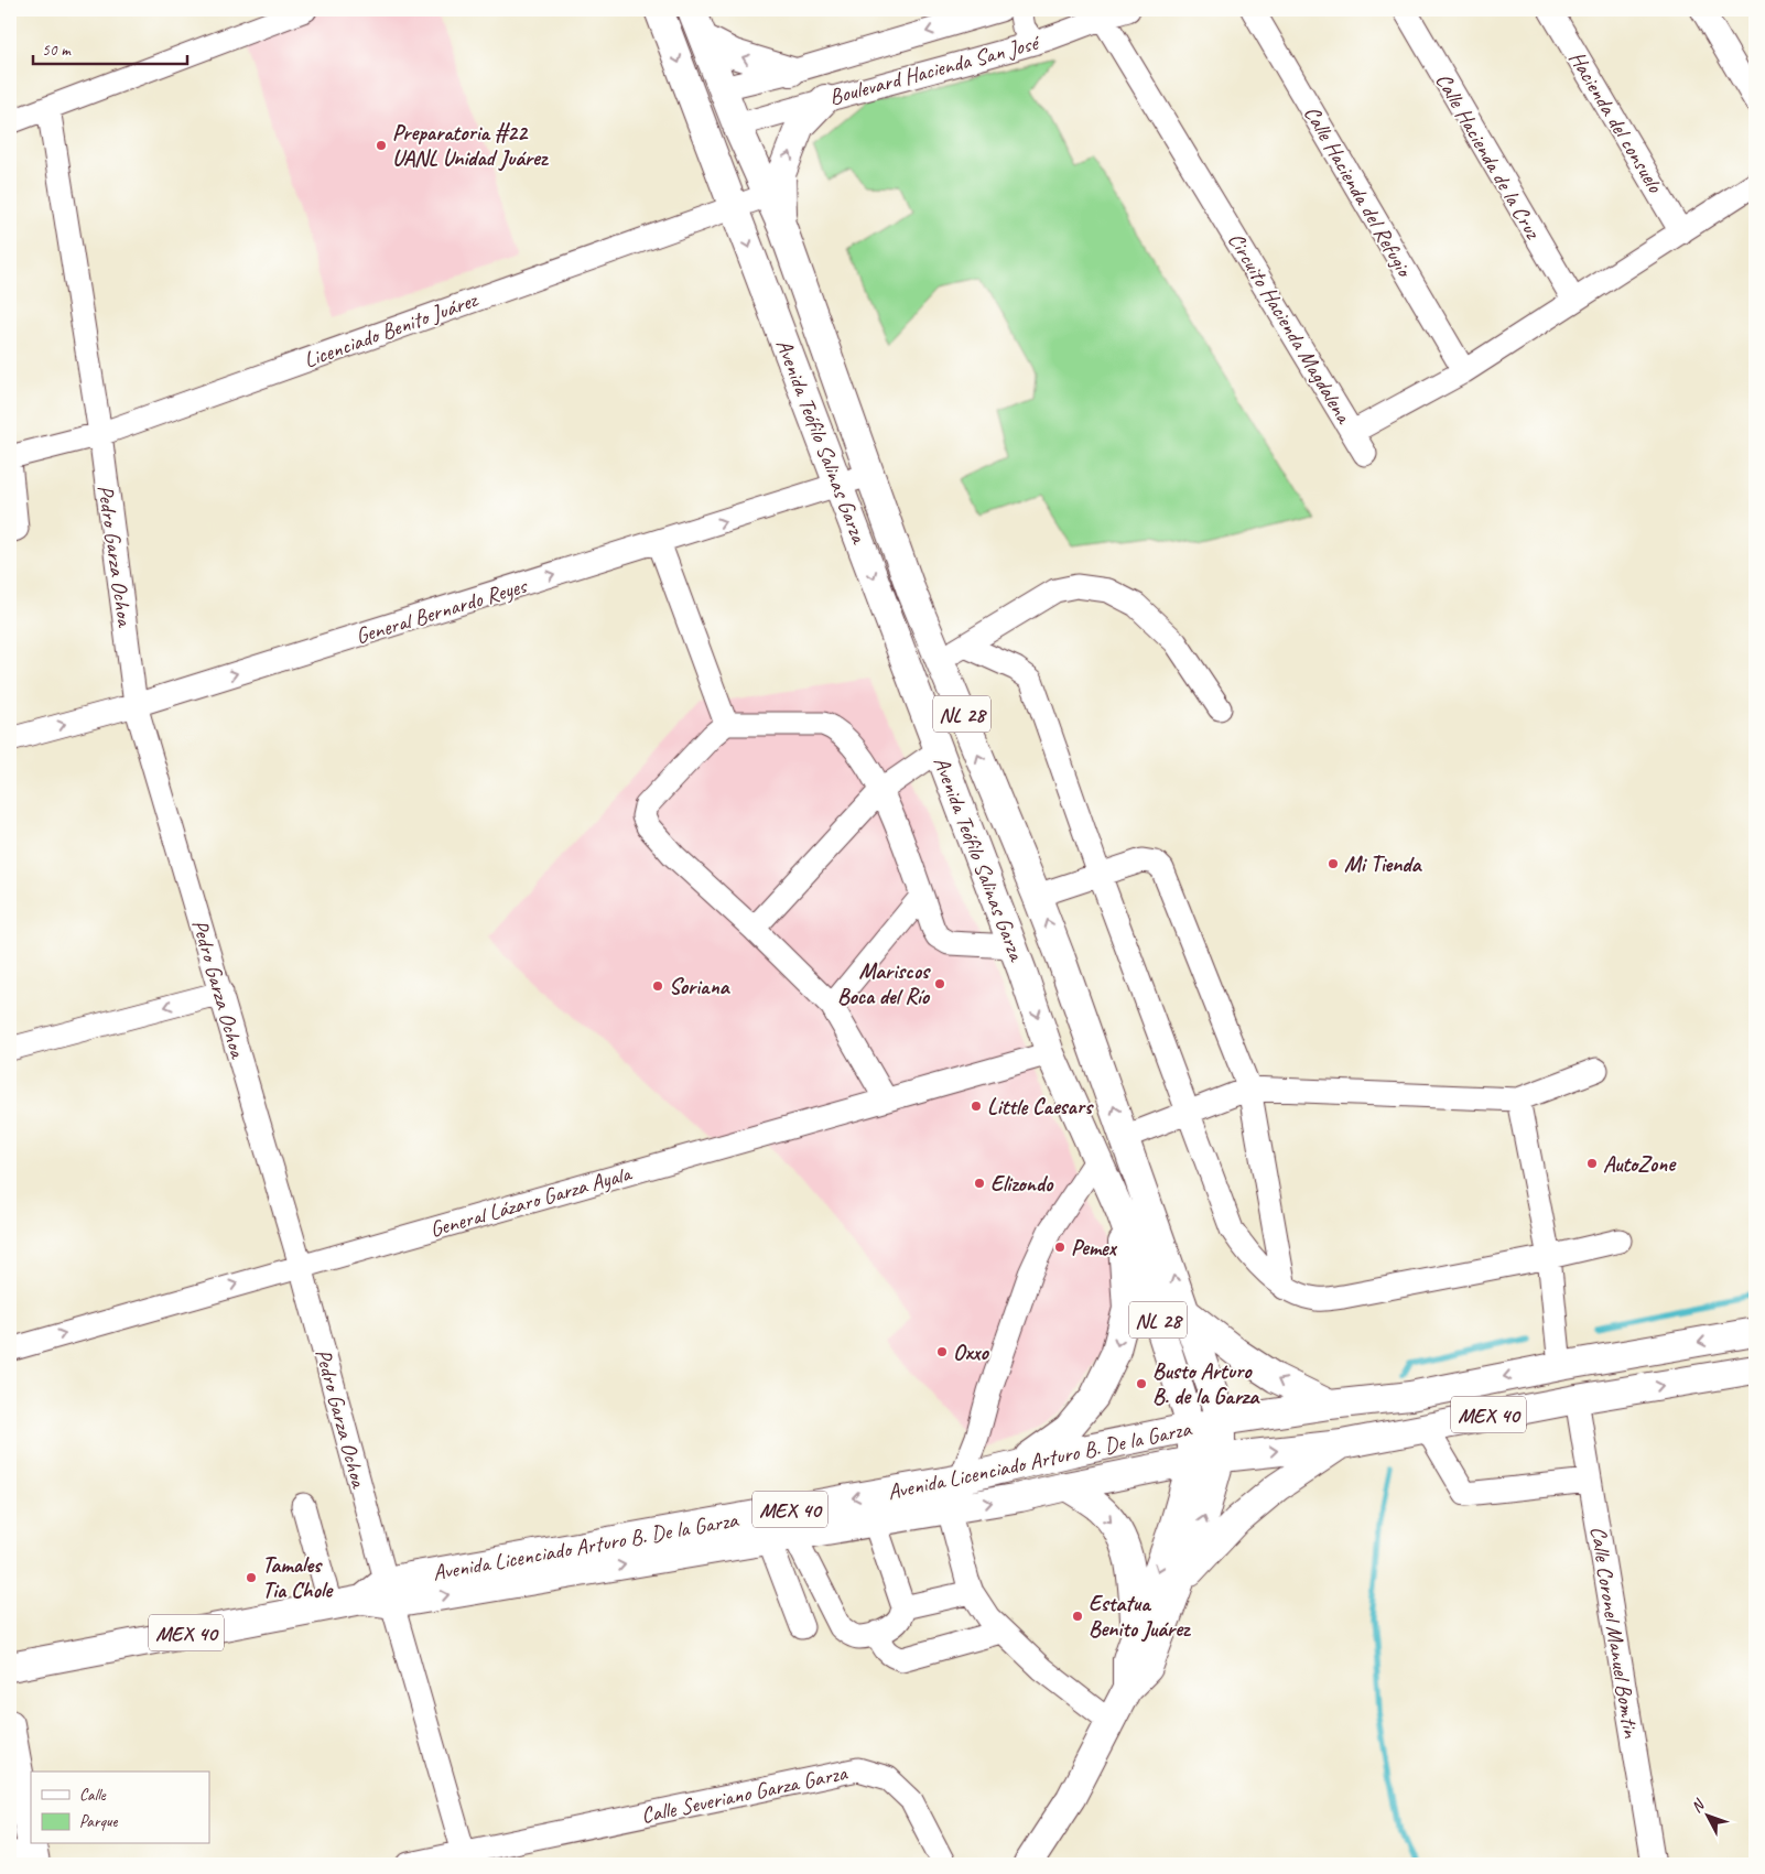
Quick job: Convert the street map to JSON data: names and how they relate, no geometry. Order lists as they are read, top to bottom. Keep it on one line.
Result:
{"streets":{"main road":["Avenida Teófilo Salinas Garza","NL 28","MEX 40","Avenida Licenciado Arturo B. De la Garza"],"street":["Boulevard Hacienda San José","Hacienda del consuelo","Calle Hacienda de la Cruz","Calle Hacienda del Refugio","Circuito Hacienda Magdalena","Licenciado Benito Juárez","Pedro Garza Ochoa","General Bernardo Reyes","General Lázaro Garza Ayala","Calle Coronel Manuel Bomtin","Calle Severiano Garza Garza"]},"crossings":[["Boulevard Hacienda San José","Circuito Hacienda Magdalena"],["Boulevard Hacienda San José","Avenida Teófilo Salinas Garza"],["Hacienda del consuelo","Circuito Hacienda Magdalena"],["Calle Hacienda de la Cruz","Circuito Hacienda Magdalena"],["Calle Hacienda del Refugio","Circuito Hacienda Magdalena"],["Licenciado Benito Juárez","Avenida Teófilo Salinas Garza"],["Licenciado Benito Juárez","Pedro Garza Ochoa"],["Avenida Teófilo Salinas Garza","General Bernardo Reyes"],["Avenida Teófilo Salinas Garza","General Lázaro Garza Ayala"],["Avenida Teófilo Salinas Garza","Avenida Licenciado Arturo B. De la Garza"],["Pedro Garza Ochoa","General Bernardo Reyes"],["Pedro Garza Ochoa","General Lázaro Garza Ayala"],["Pedro Garza Ochoa","Avenida Licenciado Arturo B. De la Garza"],["Pedro Garza Ochoa","Calle Severiano Garza Garza"],["Avenida Licenciado Arturo B. De la Garza","Calle Coronel Manuel Bomtin"]],"one_way":["General Bernardo Reyes"],"places":["Preparatoria #22 UANL Unidad Juárez","Mi Tienda","Mariscos Boca del Río","Soriana","Little Caesars","AutoZone","Elizondo","Pemex","Oxxo","Busto Arturo B. de la Garza","Tamales Tia Chole","Estatua Benito Juárez"],"legend":["Calle","Parque"],"scale_bar":"50 m","north":"top left"}
